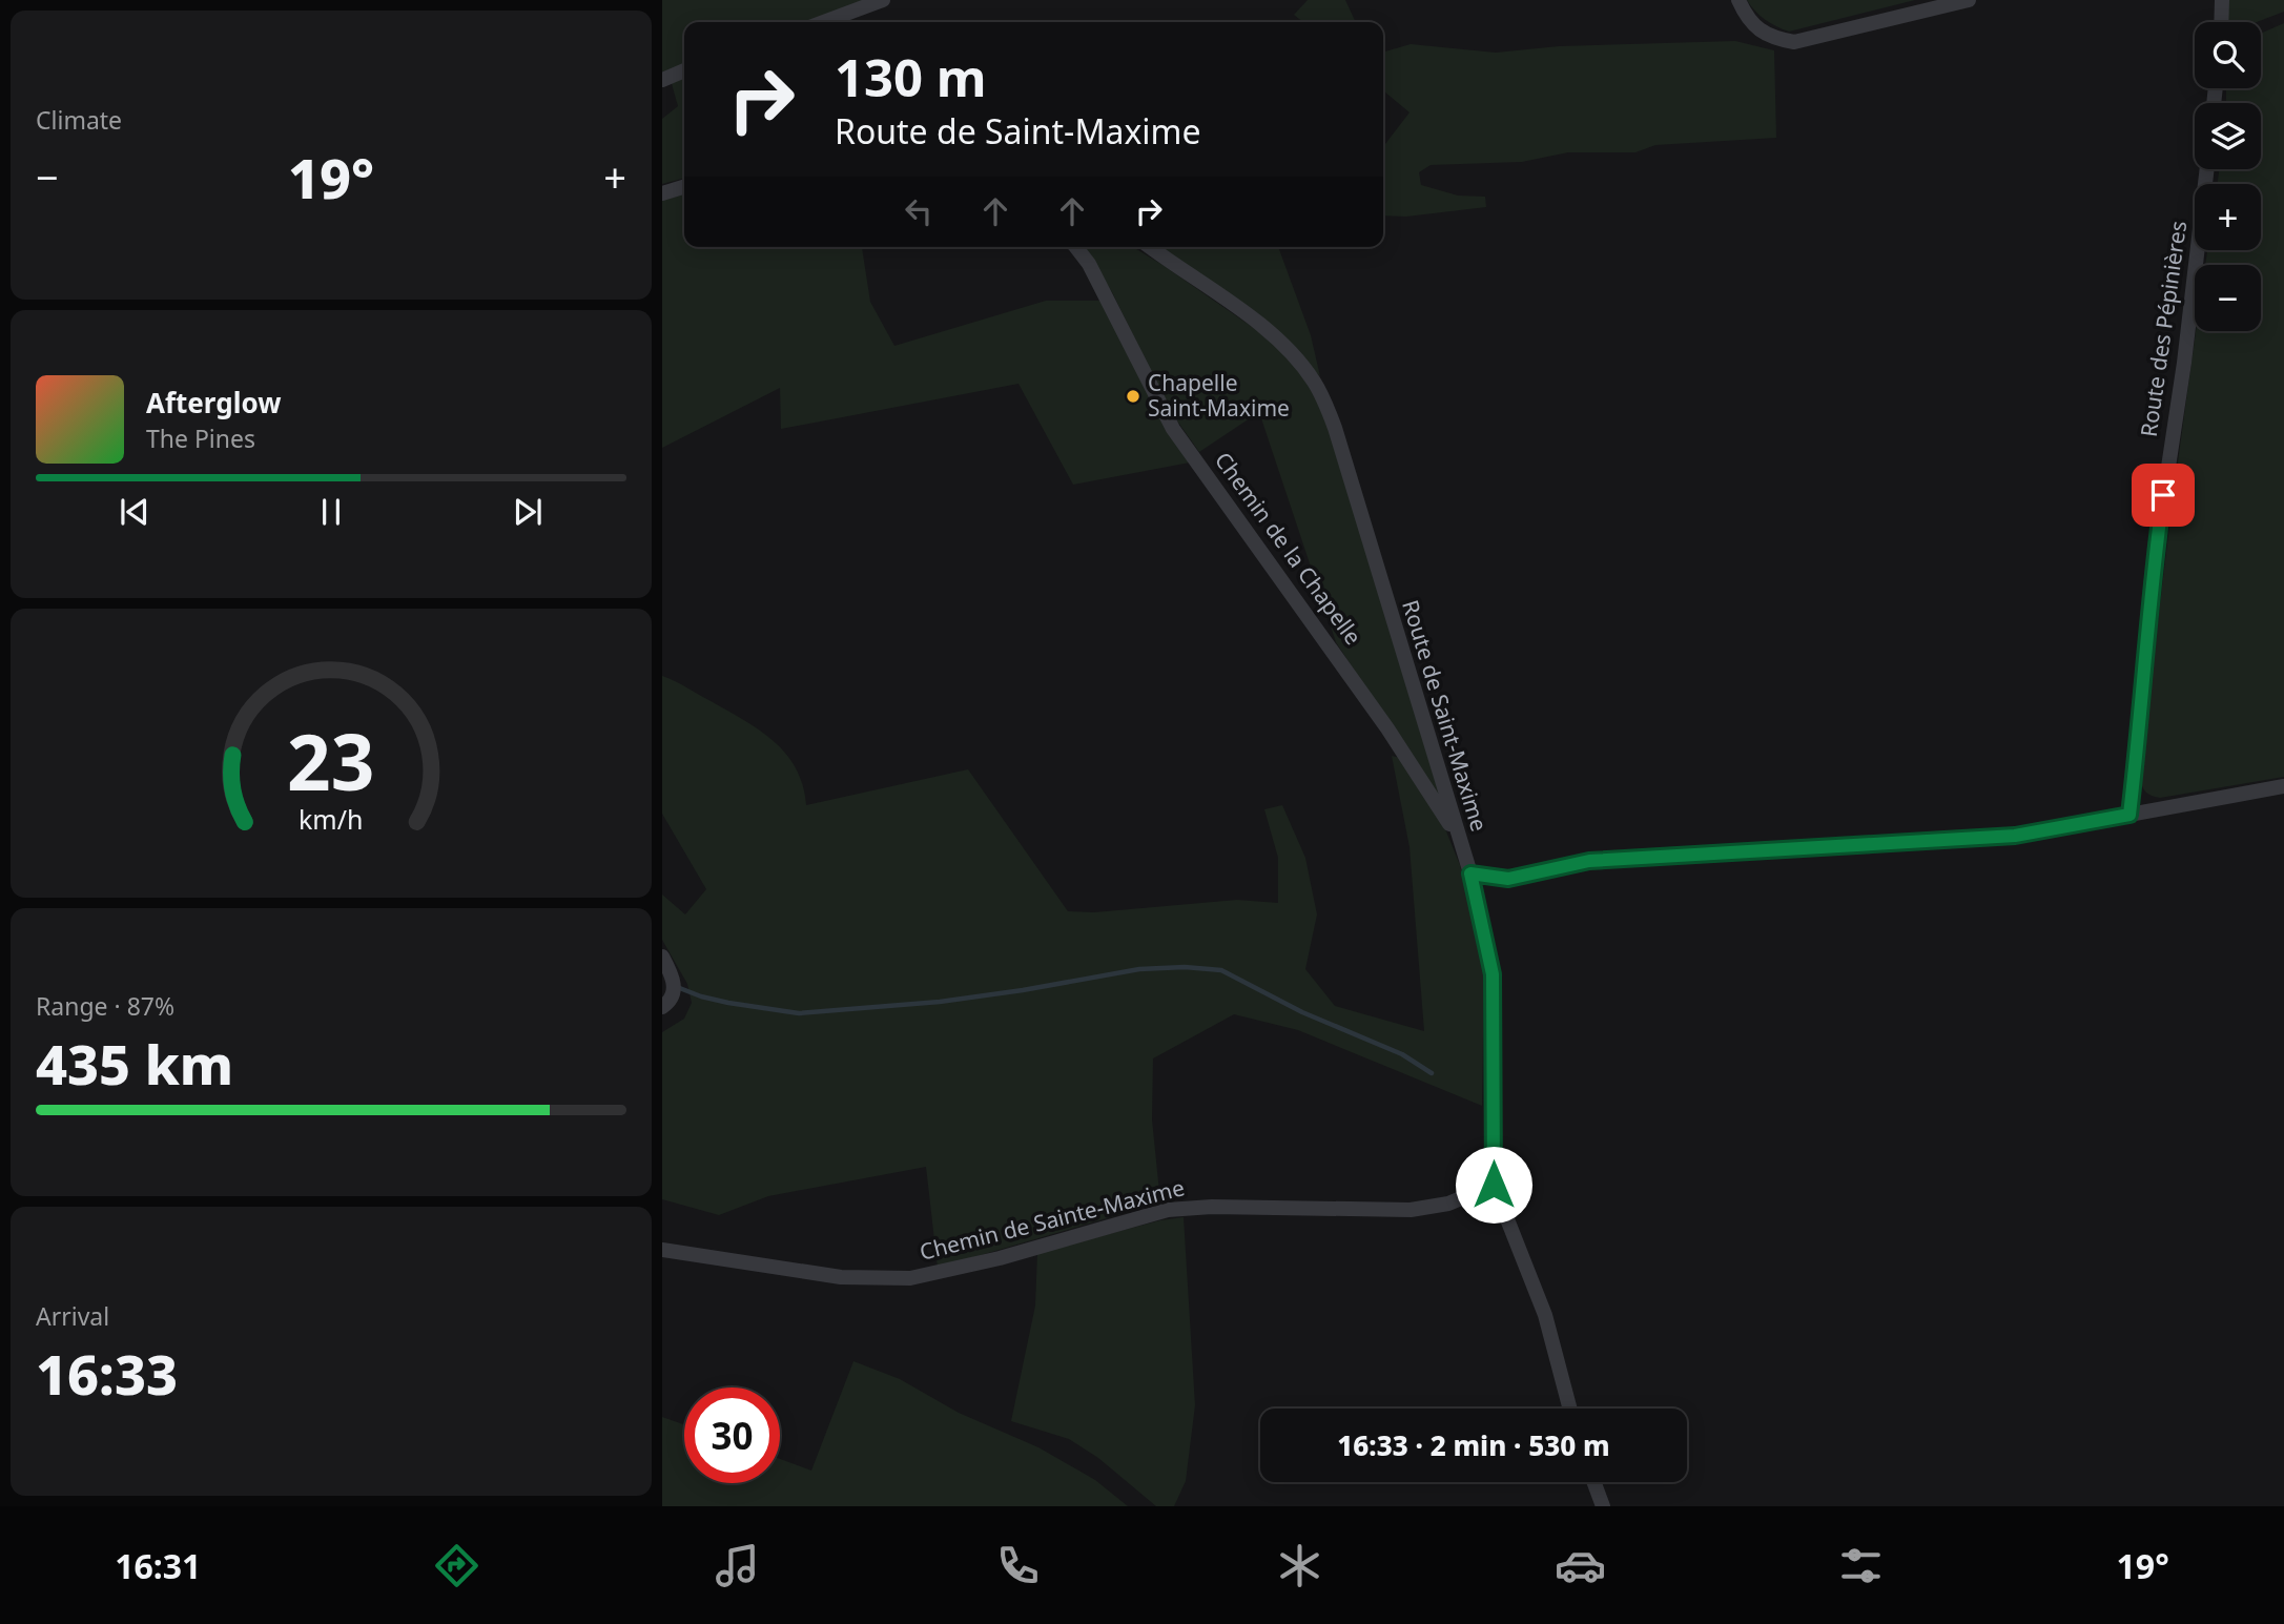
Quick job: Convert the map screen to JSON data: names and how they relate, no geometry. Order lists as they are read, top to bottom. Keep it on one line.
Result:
{"streets":{"street":["Route des Pépinières","Chemin de la Chapelle","Route de Saint-Maxime","Chemin de Sainte-Maxime"]},"crossings":[["Chemin de la Chapelle","Route de Saint-Maxime"],["Route de Saint-Maxime","Chemin de Sainte-Maxime"]],"places":["Chapelle Saint-Maxime"],"page":{"tile":["Climate",["Range · 87%","435 km"],["Arrival","16:33"]],"map_buttons":["+","−"],"turn":["130 m","Route de Saint-Maxime"],"heat":["−","19°","+"],"song":["Afterglow","The Pines"],"limit":"30","trip":"16:33 · 2 min · 530 m","tabs":["16:31","19°"],"gauge":["23","km/h"]}}
